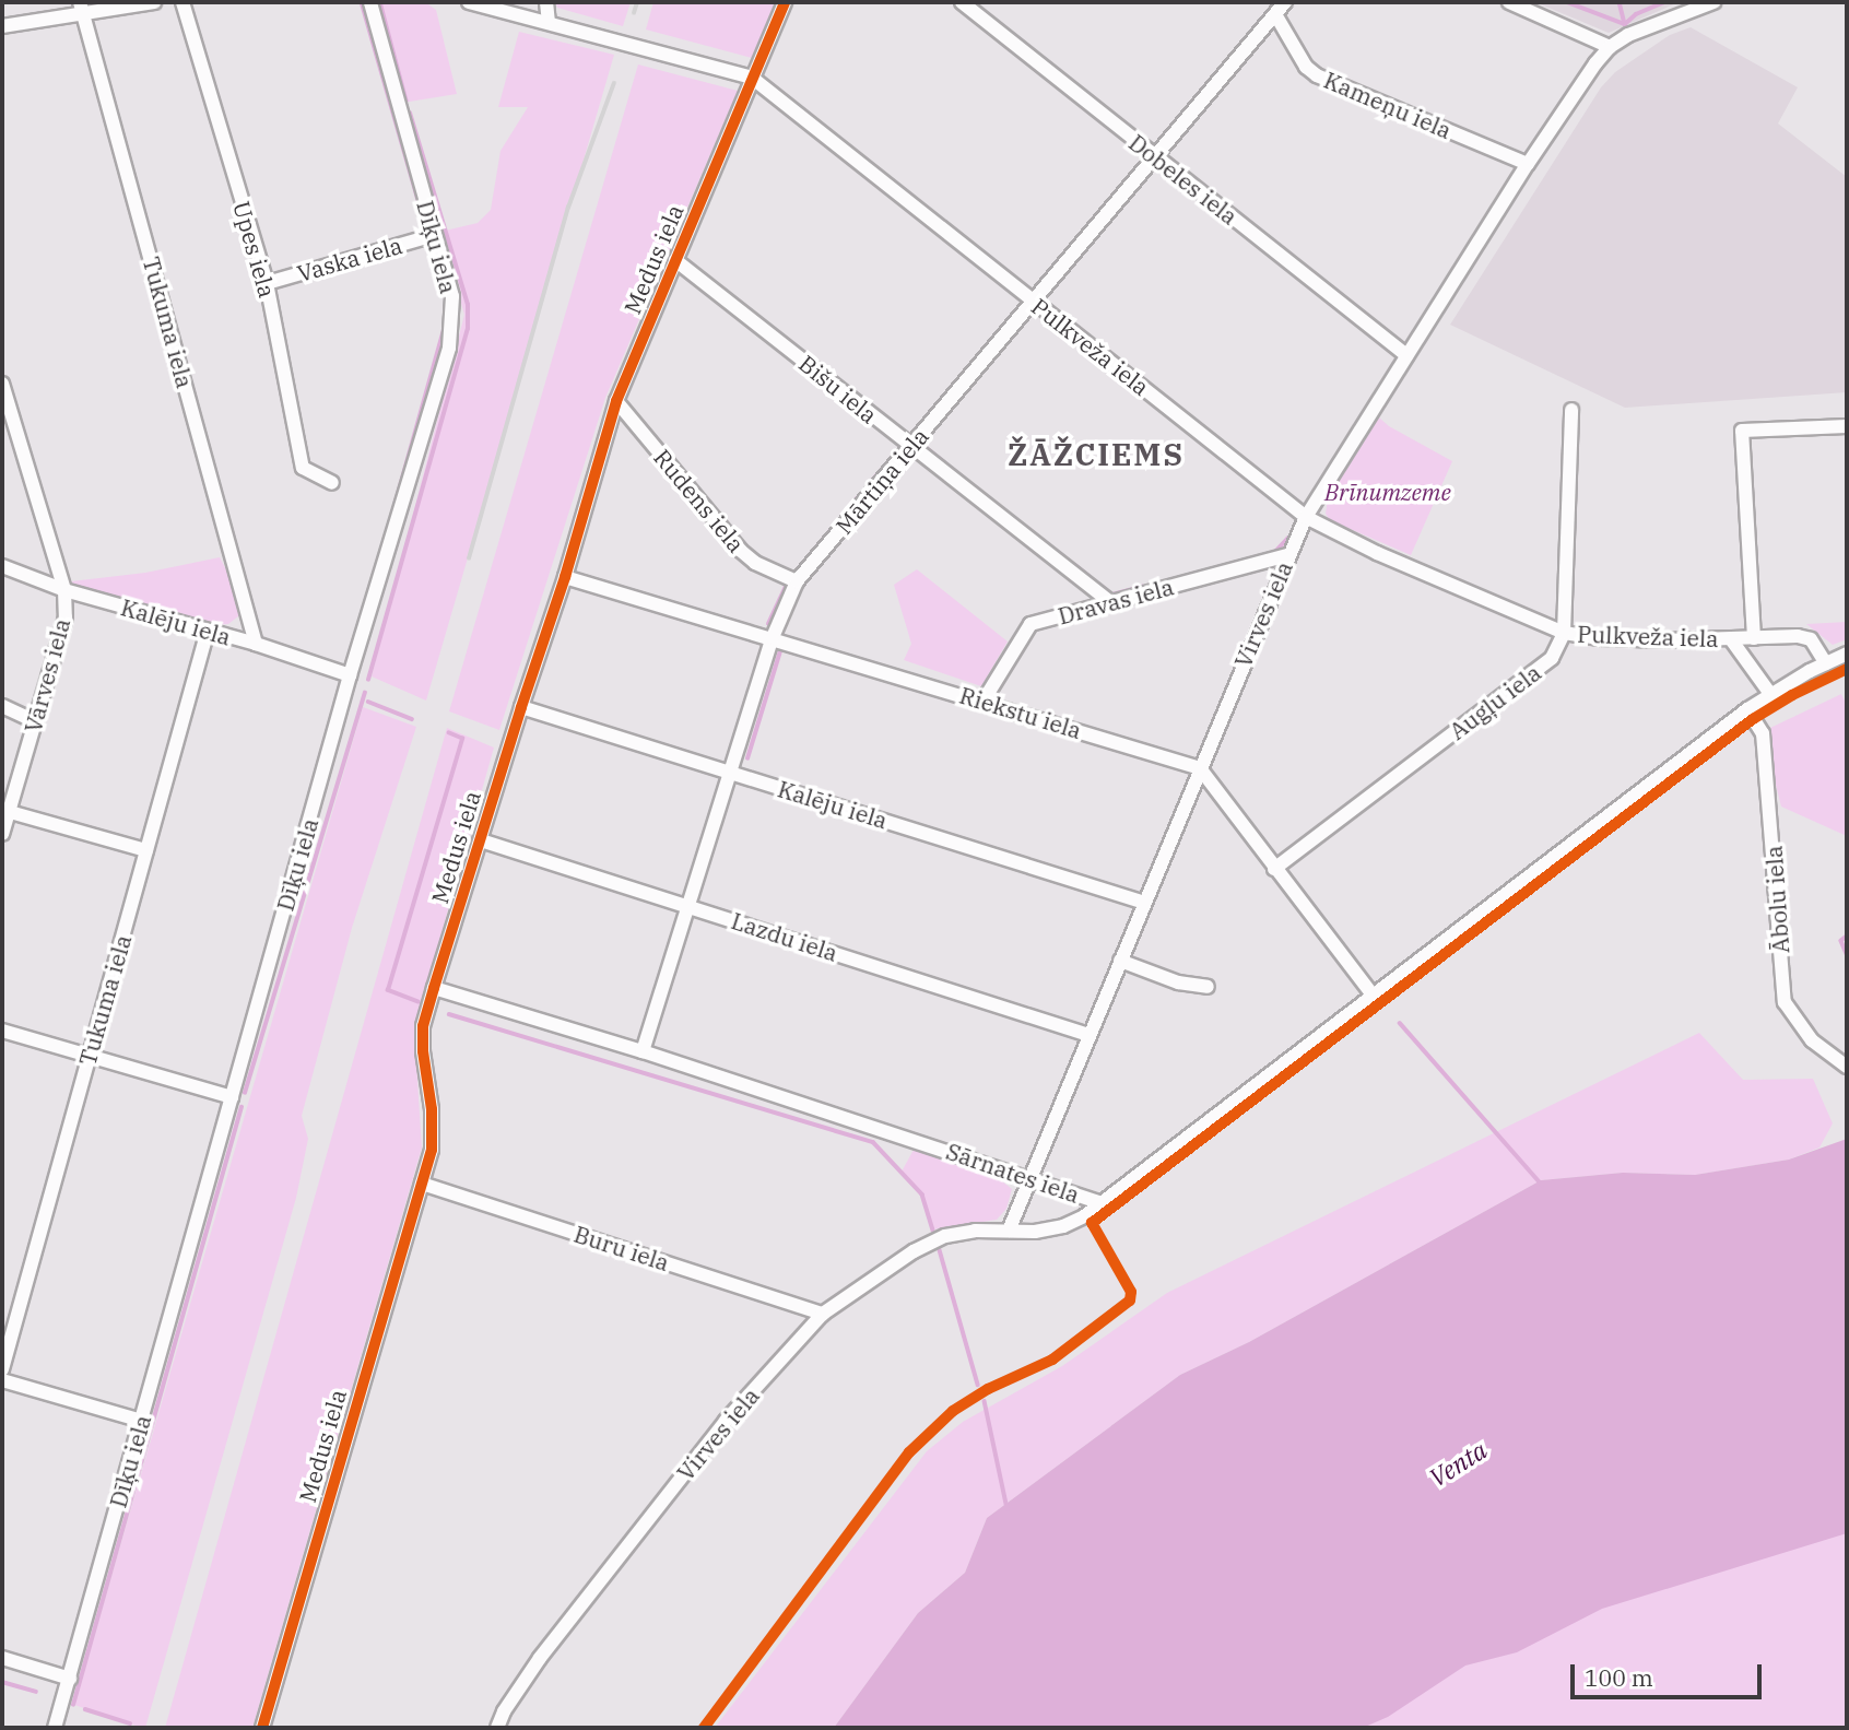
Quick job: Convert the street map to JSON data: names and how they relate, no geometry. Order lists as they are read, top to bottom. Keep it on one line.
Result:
{"streets":{"street":["Kameņu iela","Dobeles iela","Dīķu iela","Upes iela","Vaska iela","Medus iela","Tukuma iela","Pulkveža iela","Bišu iela","Mārtiņa iela","Rudens iela","Dravas iela","Virves iela","Kalēju iela","Vārves iela","Augļu iela","Riekstu iela","Ābolu iela","Lazdu iela","Sārnates iela","Buru iela"]},"crossings":[["Kameņu iela","Mārtiņa iela"],["Kameņu iela","Virves iela"],["Dobeles iela","Mārtiņa iela"],["Dobeles iela","Virves iela"],["Dīķu iela","Vaska iela"],["Dīķu iela","Kalēju iela"],["Upes iela","Vaska iela"],["Medus iela","Pulkveža iela"],["Medus iela","Bišu iela"],["Medus iela","Rudens iela"],["Medus iela","Kalēju iela"],["Medus iela","Riekstu iela"],["Medus iela","Lazdu iela"],["Medus iela","Sārnates iela"],["Medus iela","Buru iela"],["Tukuma iela","Kalēju iela"],["Pulkveža iela","Mārtiņa iela"],["Pulkveža iela","Virves iela"],["Pulkveža iela","Augļu iela"],["Pulkveža iela","Sārnates iela"],["Bišu iela","Mārtiņa iela"],["Bišu iela","Dravas iela"],["Mārtiņa iela","Rudens iela"],["Mārtiņa iela","Kalēju iela"],["Mārtiņa iela","Riekstu iela"],["Mārtiņa iela","Lazdu iela"],["Mārtiņa iela","Sārnates iela"],["Dravas iela","Virves iela"],["Dravas iela","Riekstu iela"],["Virves iela","Kalēju iela"],["Virves iela","Riekstu iela"],["Virves iela","Lazdu iela"],["Virves iela","Sārnates iela"],["Virves iela","Buru iela"],["Kalēju iela","Vārves iela"],["Ābolu iela","Sārnates iela"]],"districts":["ŽĀŽCIEMS"],"water":["Venta"],"parks":["Brīnumzeme"],"scale_bar":"100 m"}
